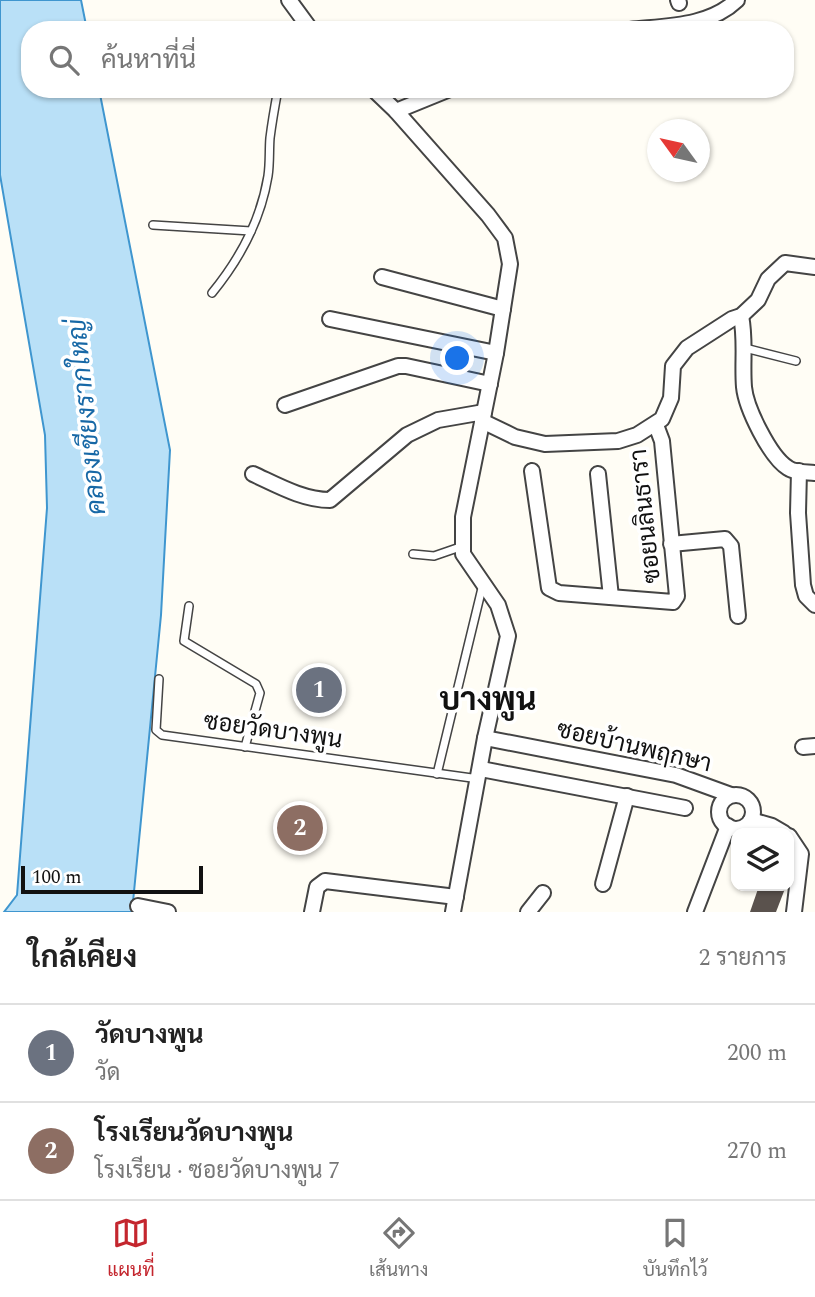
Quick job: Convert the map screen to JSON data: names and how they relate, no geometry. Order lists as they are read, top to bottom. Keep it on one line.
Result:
{"streets":{"street":["ซอยนลินธารา","ซอยบ้านพฤกษา"],"lane":["ซอยวัดบางพูน"]},"districts":["บางพูน"],"water":["คลองเชียงรากใหญ่"],"scale_bar":"100 m","north":"top left","page":{"search":"ค้นหาที่นี่","pins":["1","2"],"scale":"100 m","heading":["ใกล้เคียง","2 รายการ"],"list":[{"mark":"1","name":"วัดบางพูน","note":"วัด","value":"200 m"},{"mark":"2","name":"โรงเรียนวัดบางพูน","note":"โรงเรียน · ซอยวัดบางพูน 7","value":"270 m"}],"nav":["แผนที่","เส้นทาง","บันทึกไว้"]}}
